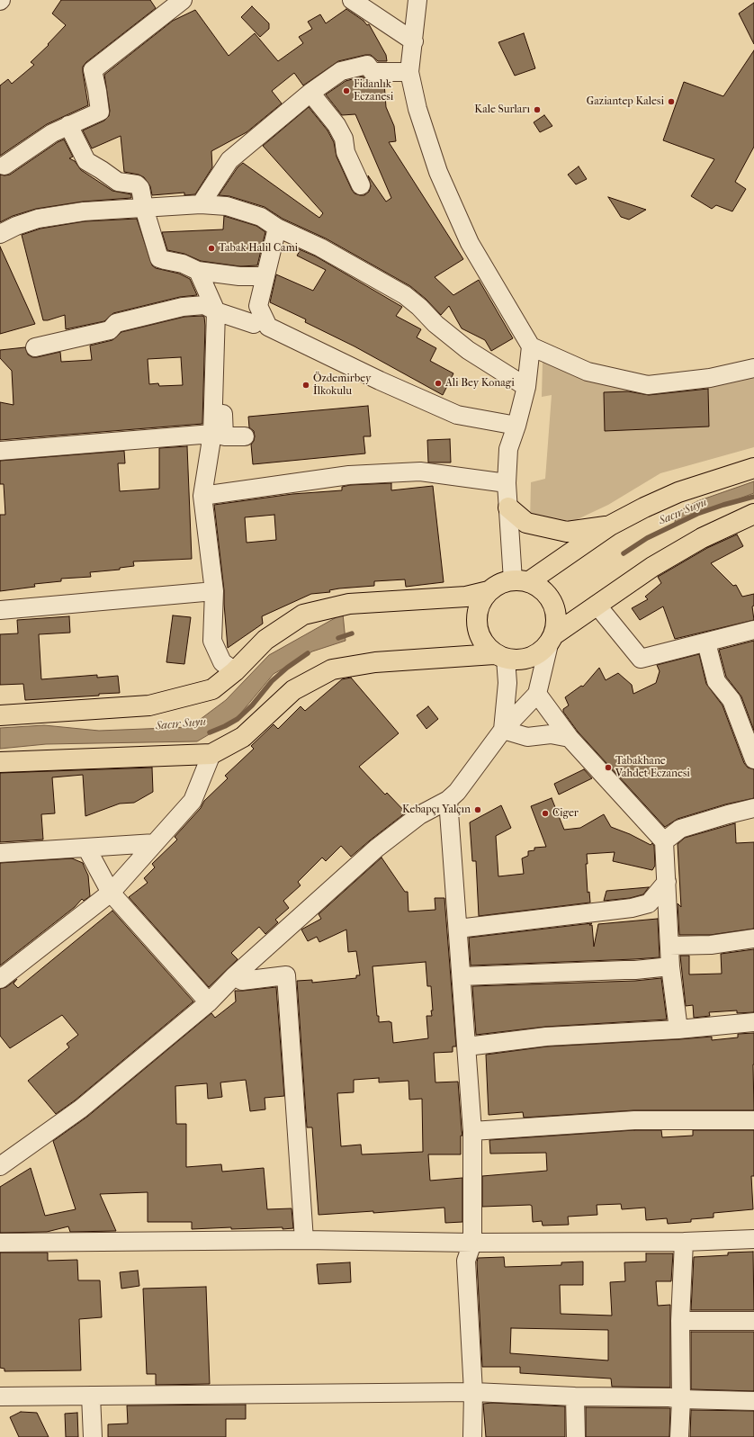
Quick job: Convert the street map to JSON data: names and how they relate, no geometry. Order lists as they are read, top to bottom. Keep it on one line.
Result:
{"water":["Sacır Suyu"],"places":["Fidanlık Eczanesi","Gaziantep Kalesi","Kale Surları","Tabak Halil Cami","Ali Bey Konagi","Özdemirbey İlkokulu","Tabakhane Vahdet Eczanesi","Kebapçı Yalçın","Ciger"]}
